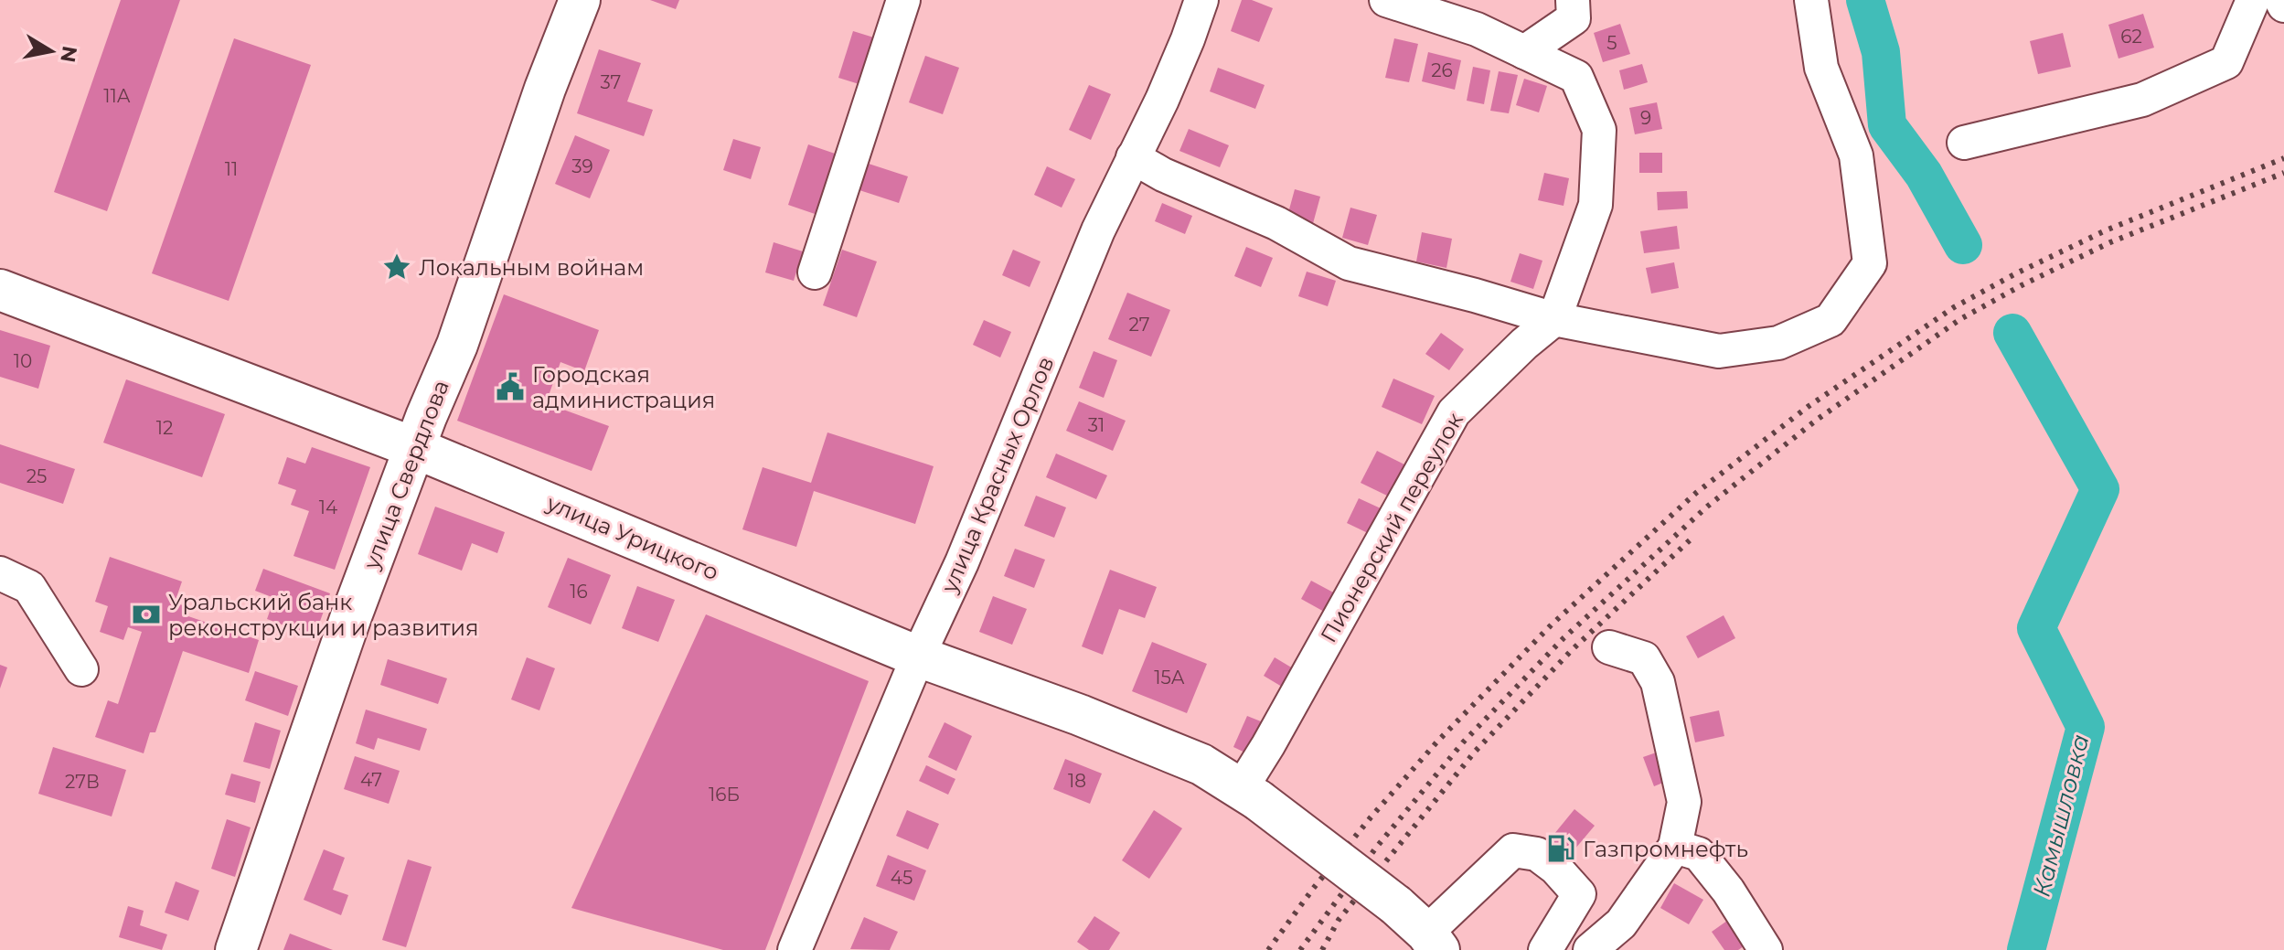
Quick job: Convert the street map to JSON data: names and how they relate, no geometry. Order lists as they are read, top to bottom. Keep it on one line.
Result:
{"streets":{"main road":["улица Свердлова","улица Урицкого"],"street":["улица Красных Орлов","Пионерский переулок"]},"crossings":[["улица Свердлова","улица Урицкого"],["улица Красных Орлов","улица Урицкого"],["Пионерский переулок","улица Урицкого"]],"water":["Камышловка"],"places":{"place":["Локальным войнам"],"public building":["Городская администрация"],"bank":["Уральский банк реконструкции и развития"],"fuel station":["Газпромнефть"]},"house_numbers":["62","5","26","37","11А","9","39","11","27","10","31","12","25","14","16","15А","47","18","27В","16Б","45"],"north":"right"}
